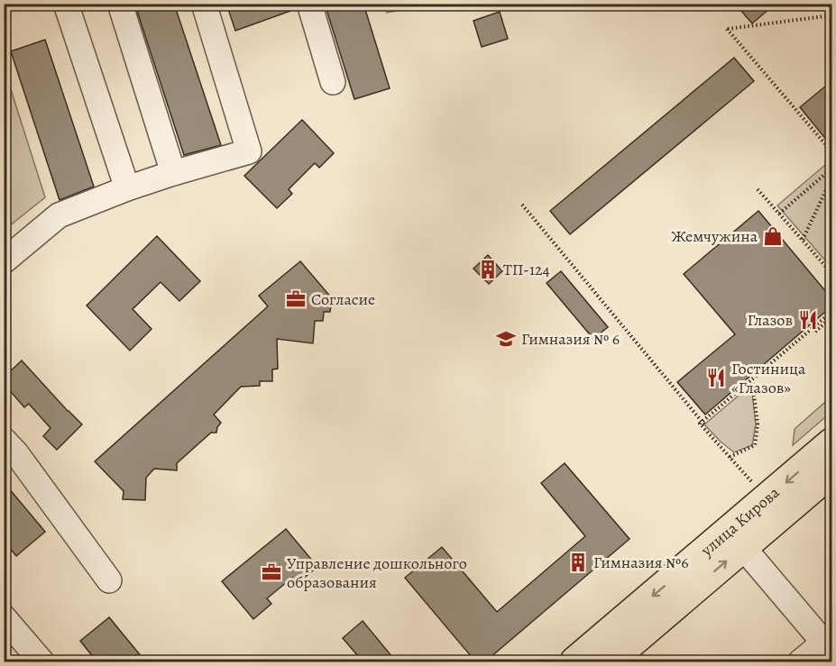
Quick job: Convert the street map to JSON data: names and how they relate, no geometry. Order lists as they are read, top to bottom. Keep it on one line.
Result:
{"streets":{"main road":["улица Кирова"]},"places":{"shop":["Жемчужина"],"building":["ТП-124","Гимназия №6"],"office":["Согласие","Управление дошкольного образования"],"restaurant":["Глазов","Гостиница «Глазов»"],"school or university":["Гимназия № 6"]}}
